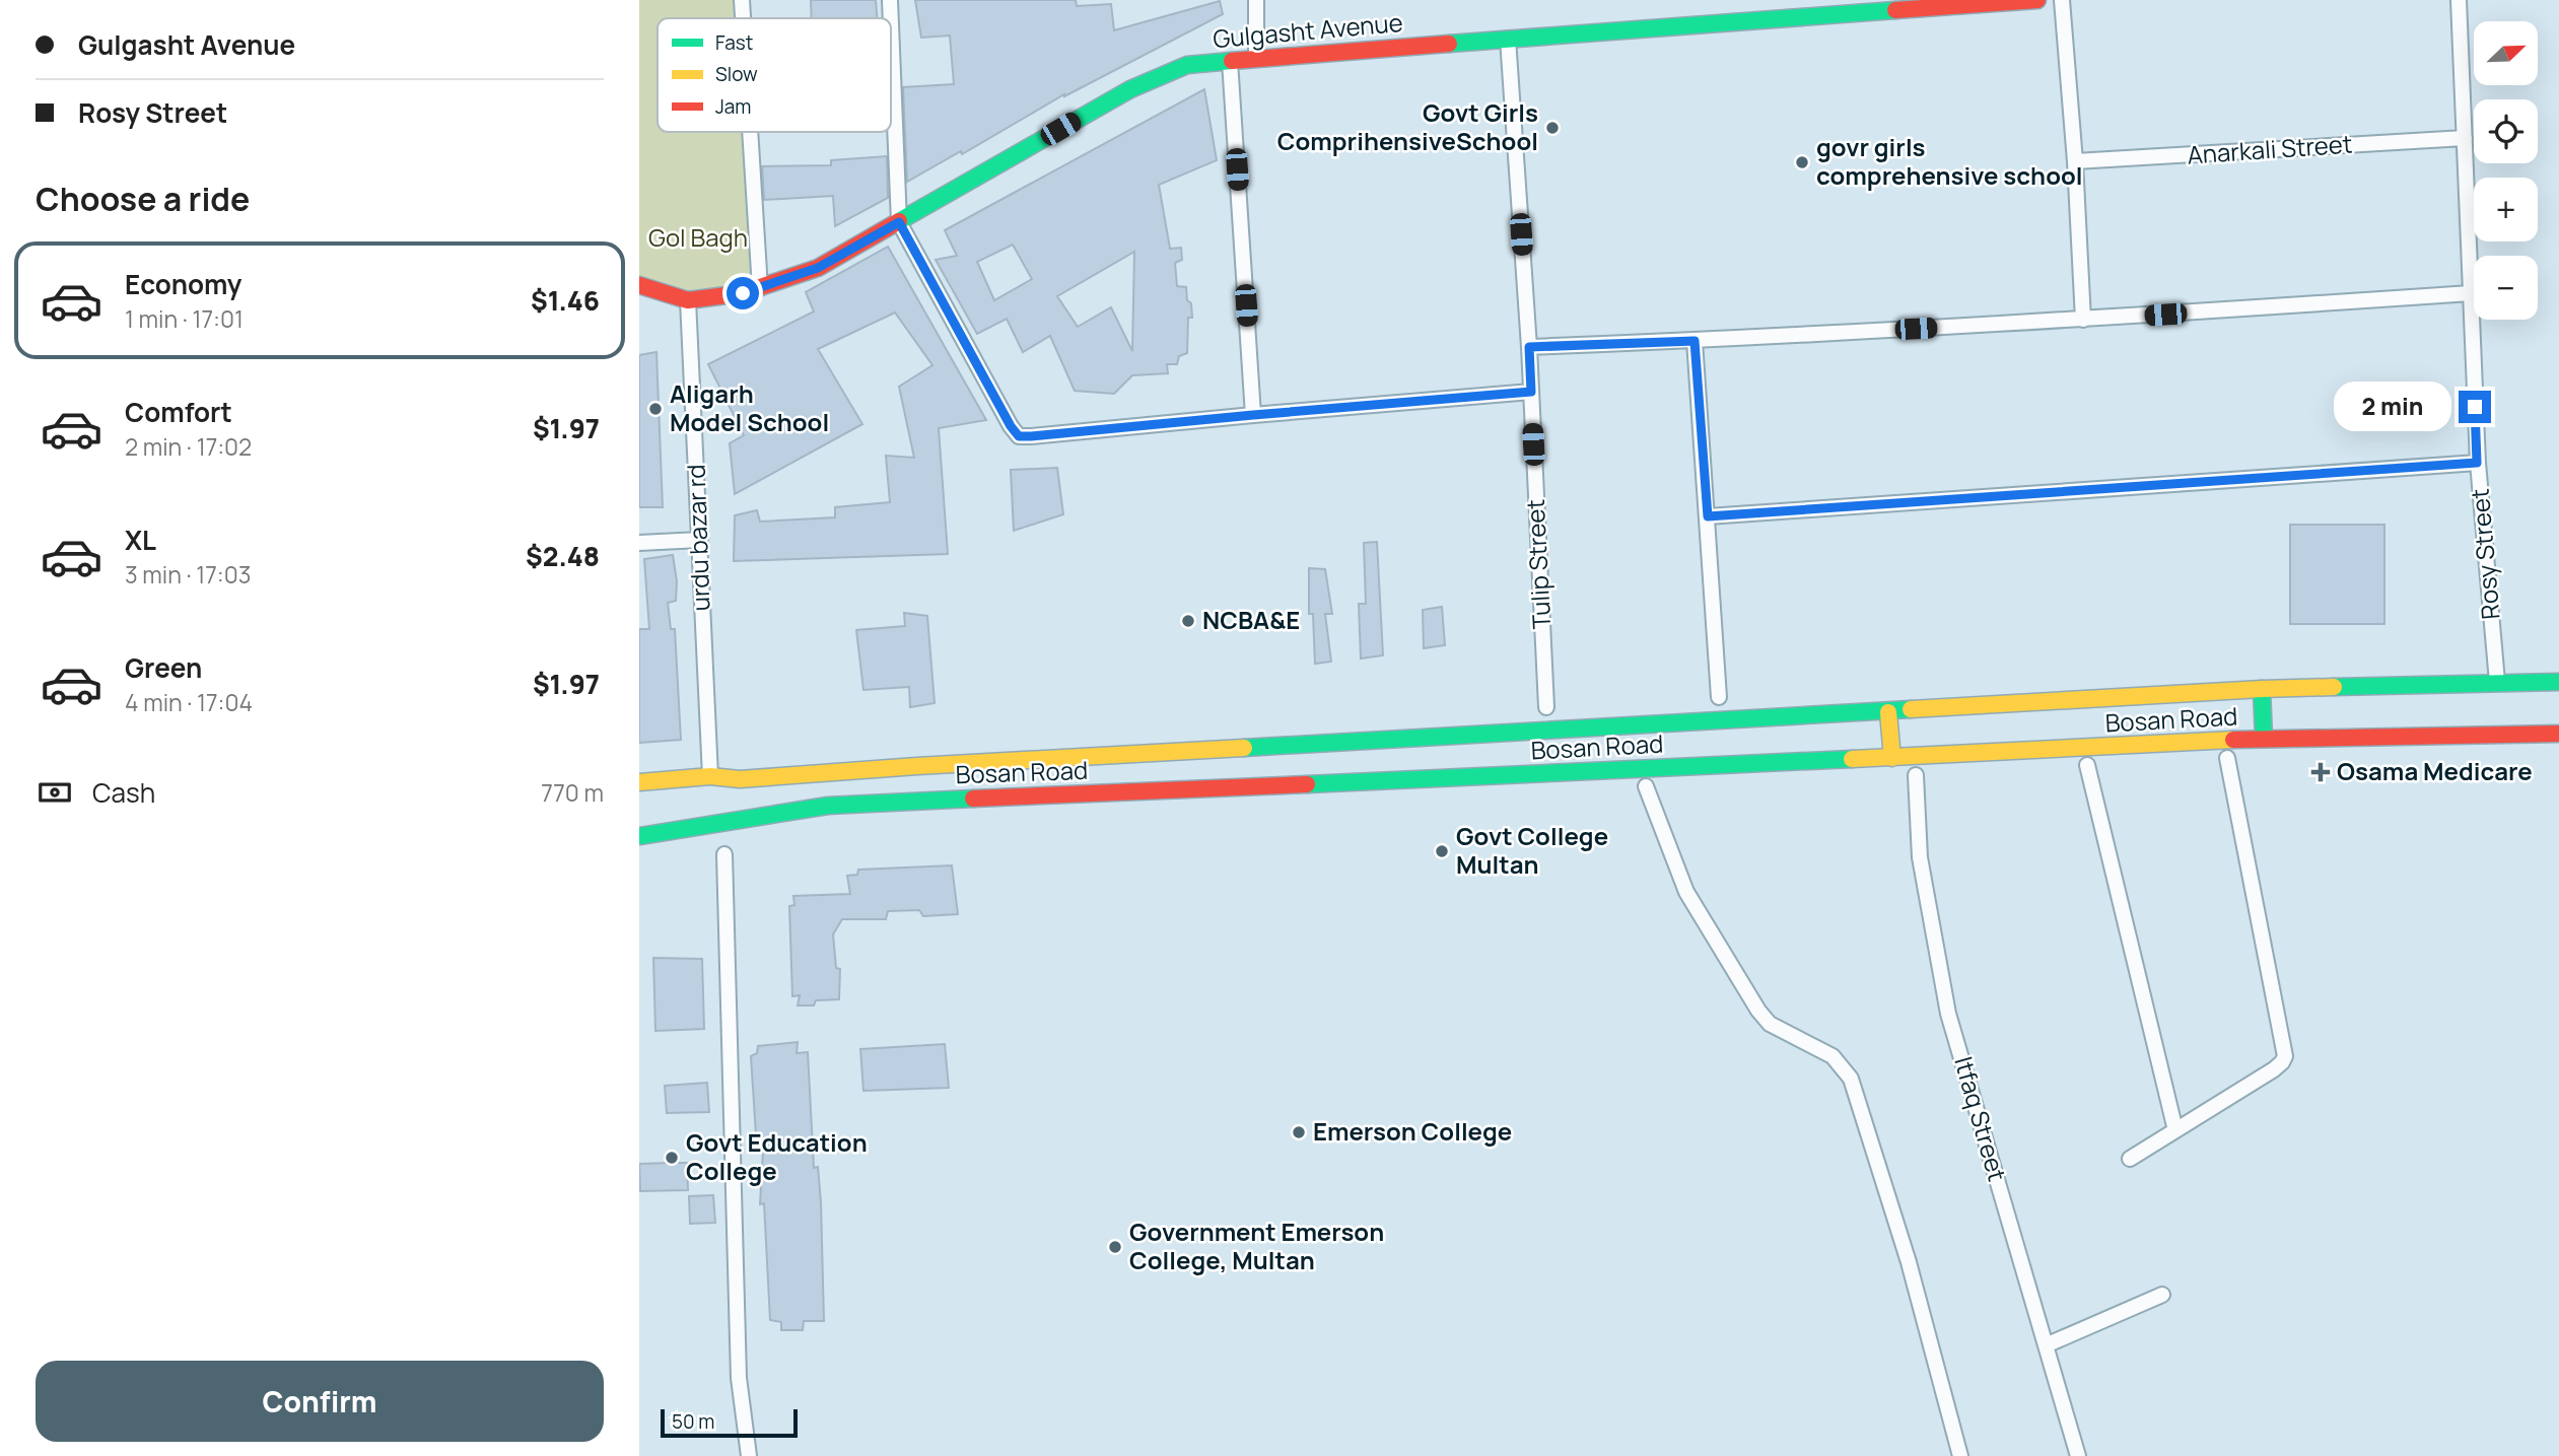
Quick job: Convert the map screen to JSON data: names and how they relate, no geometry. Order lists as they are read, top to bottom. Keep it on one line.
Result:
{"streets":{"main road":["Gulgasht Avenue","Bosan Road"],"street":["Anarkali Street","urdu bazar rd","Rosy Street","Tulip Street","Itfaq Street"]},"crossings":[["Gulgasht Avenue","urdu bazar rd"],["Gulgasht Avenue","Tulip Street"],["Anarkali Street","Rosy Street"],["urdu bazar rd","Bosan Road"],["Rosy Street","Bosan Road"]],"parks":["Gol Bagh"],"places":{"other":["Govt Girls ComprihensiveSchool","govr girls comprehensive school","Aligarh Model School","NCBA&E","Govt College Multan","Emerson College","Govt Education College","Government Emerson College, Multan"],"health":["Osama Medicare"]},"legend":["Fast","Slow","Jam"],"scale_bar":"50 m","north":"top right","page":{"banner":["Gulgasht Avenue","Rosy Street"],"map_buttons":["+","−"],"heading":"Choose a ride","list":[{"name":"Economy","note":"1 min · 17:01","value":"$1.46"},{"name":"Comfort","note":"2 min · 17:02","value":"$1.97"},{"name":"XL","note":"3 min · 17:03","value":"$2.48"},{"name":"Green","note":"4 min · 17:04","value":"$1.97"}],"bubble":"2 min","pay":["Cash","770 m"],"buttons":"Confirm","scale":"50 m"}}
